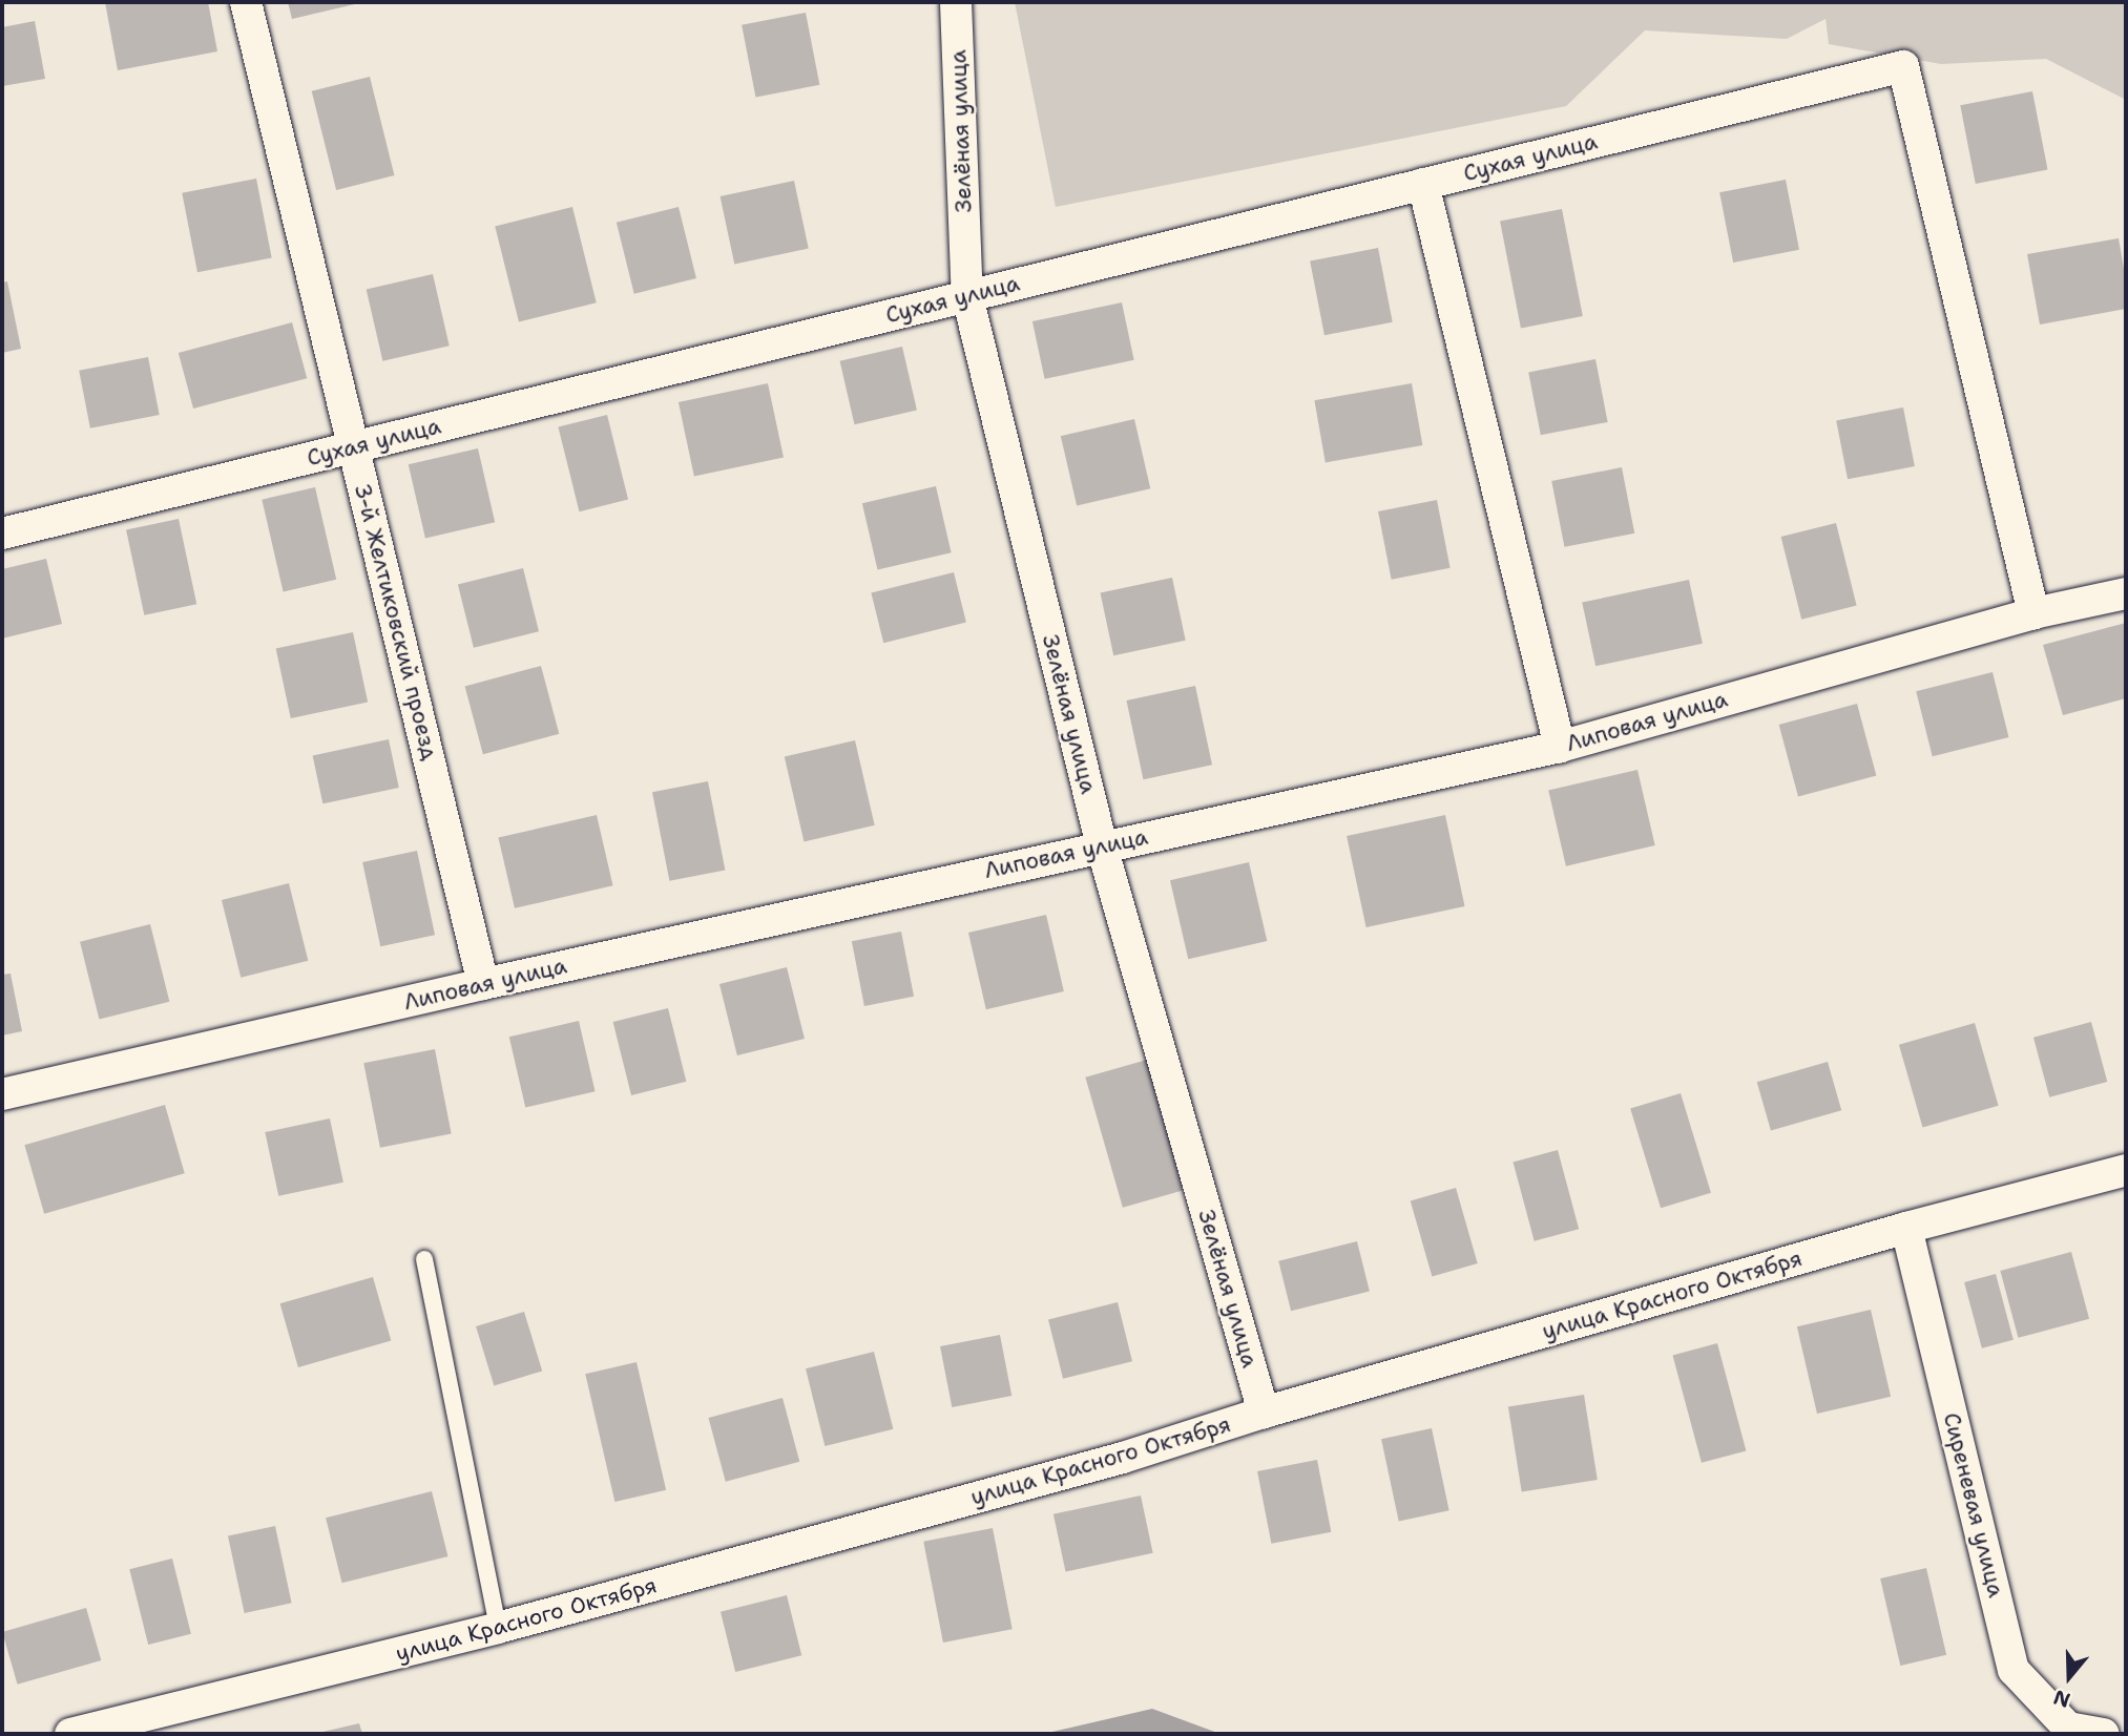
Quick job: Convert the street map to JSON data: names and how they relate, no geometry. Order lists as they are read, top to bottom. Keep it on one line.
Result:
{"streets":{"street":["Зелёная улица","Сухая улица","3-й Желтиковский проезд","Липовая улица","улица Красного Октября","Сиреневая улица"]},"crossings":[["Зелёная улица","Сухая улица"],["Зелёная улица","Липовая улица"],["Зелёная улица","улица Красного Октября"],["Сухая улица","3-й Желтиковский проезд"],["Сухая улица","Липовая улица"],["3-й Желтиковский проезд","Липовая улица"],["улица Красного Октября","Сиреневая улица"]],"north":"bottom"}
